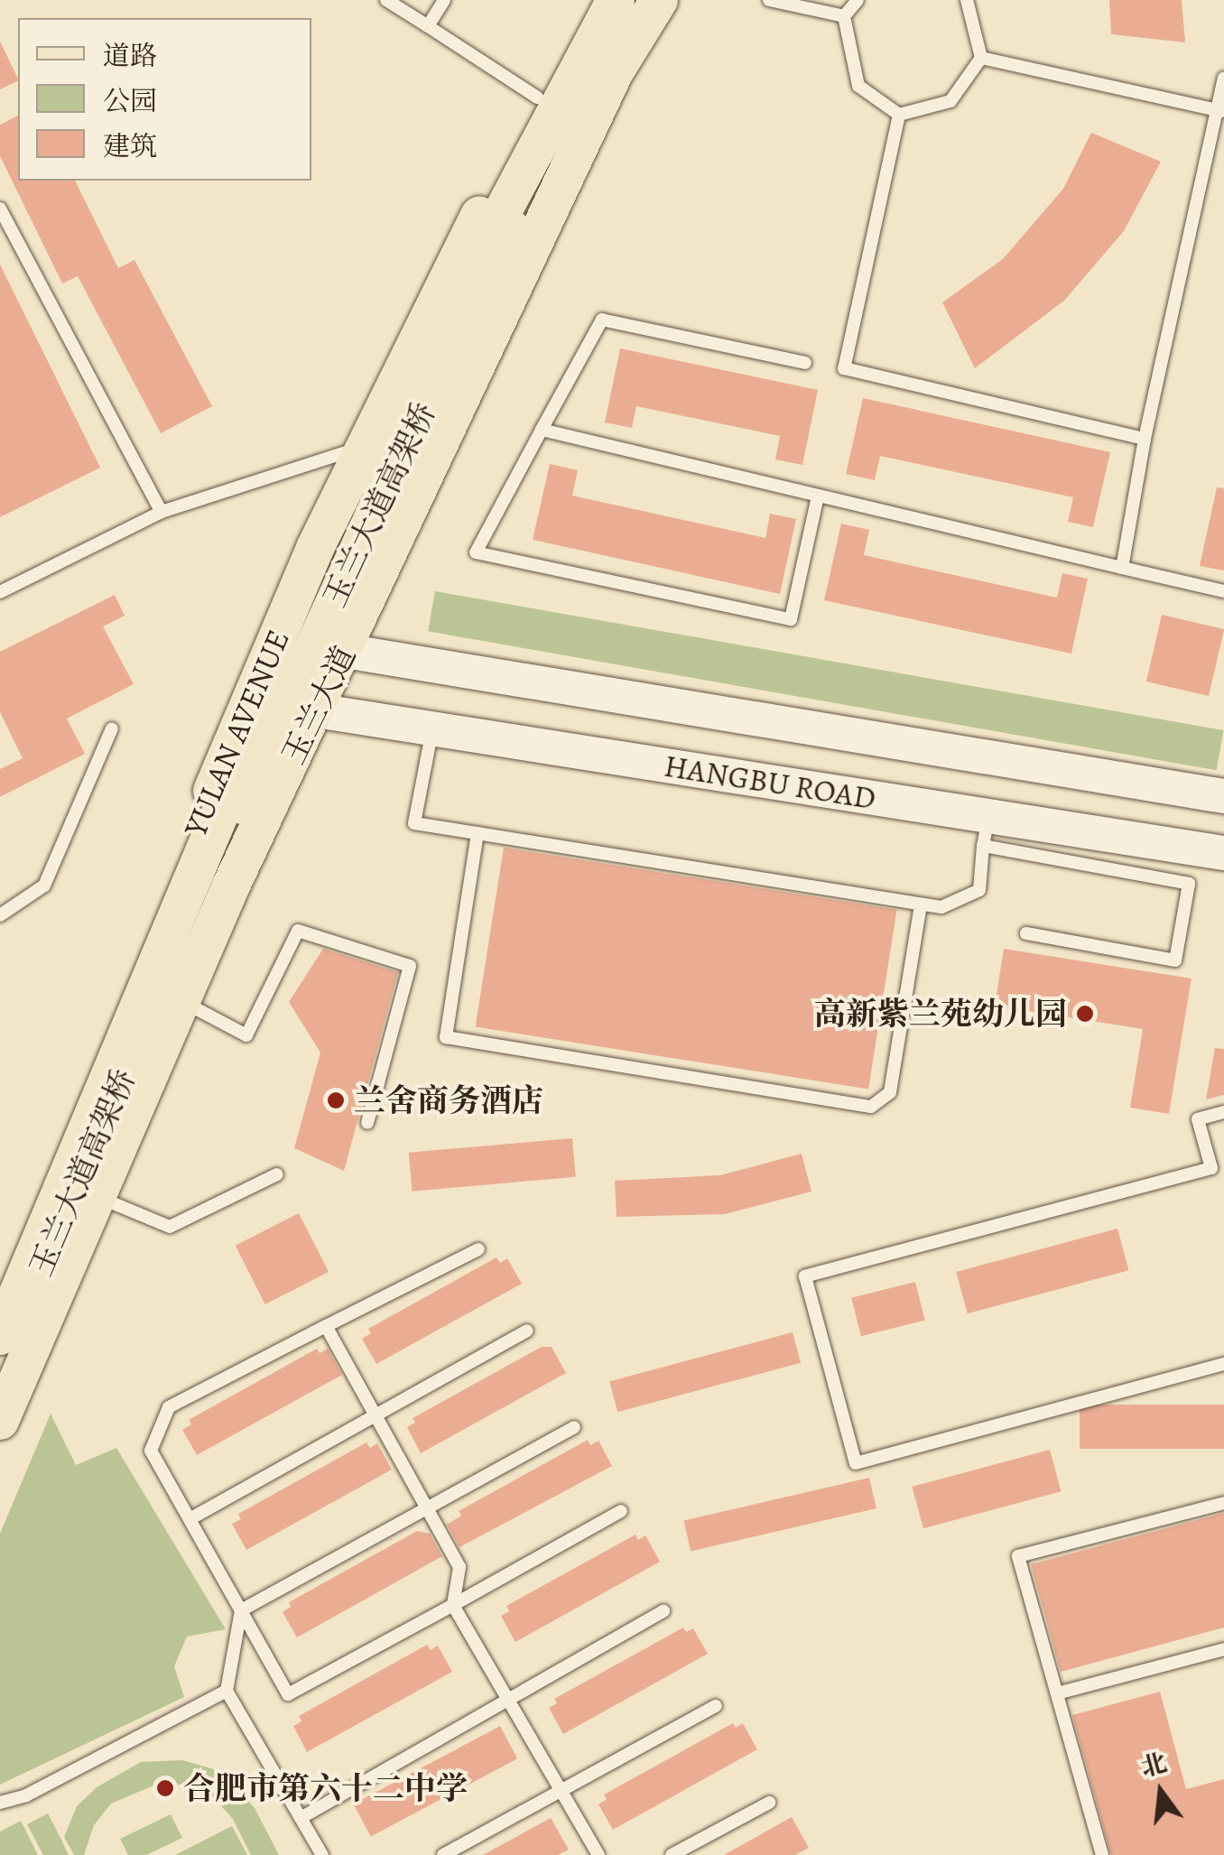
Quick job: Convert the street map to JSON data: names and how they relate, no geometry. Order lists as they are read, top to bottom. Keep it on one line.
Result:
{"streets":{"main road":["玉兰大道高架桥","玉兰大道","YULAN AVENUE","HANGBU ROAD"]},"crossings":[["玉兰大道","HANGBU ROAD"]],"places":["高新紫兰苑幼儿园","兰舍商务酒店","合肥市第六十二中学"],"legend":["道路","公园","建筑"],"north":"top"}
